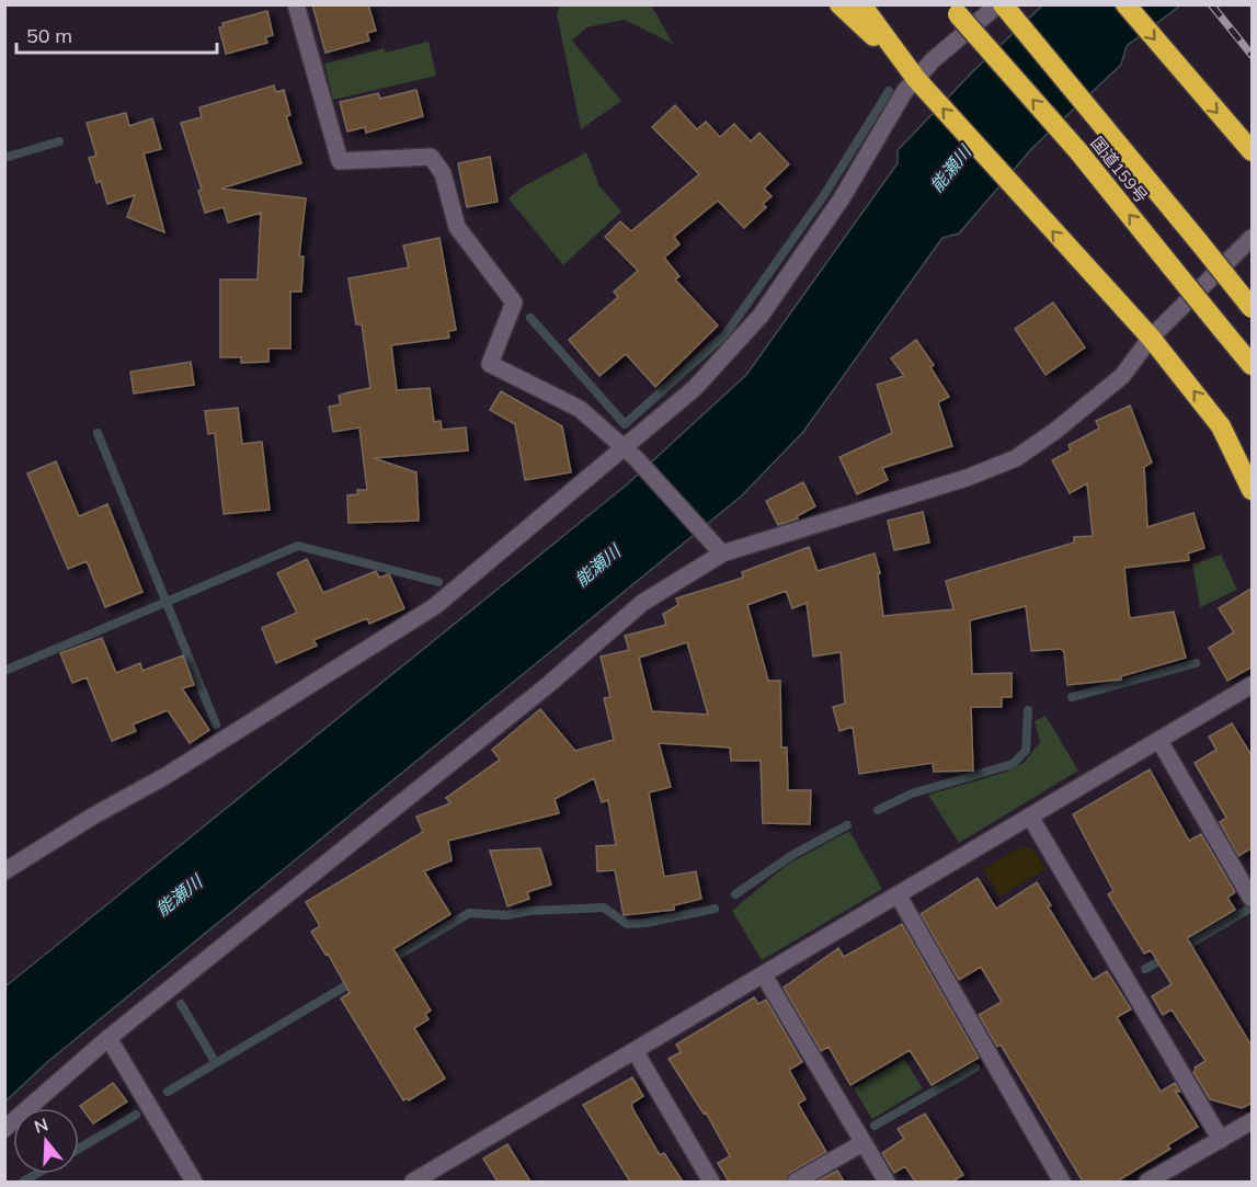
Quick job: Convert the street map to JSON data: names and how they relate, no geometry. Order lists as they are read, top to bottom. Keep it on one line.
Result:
{"streets":{"highway":["国道159号"]},"water":["能瀬川"],"scale_bar":"50 m","north":"top"}
